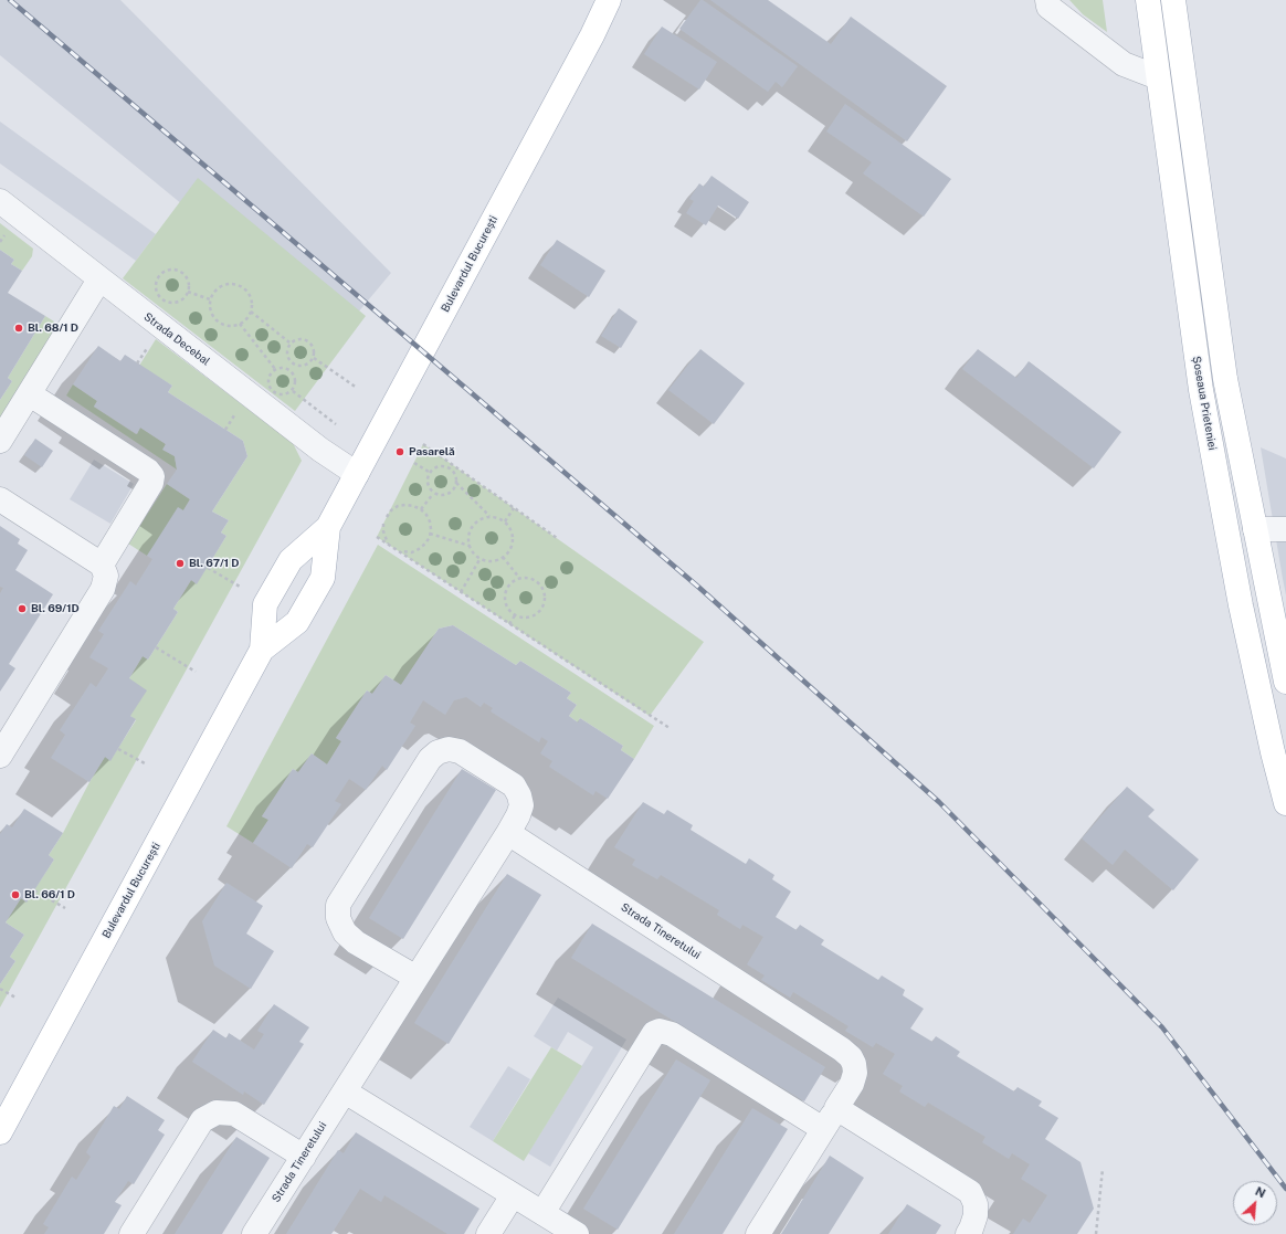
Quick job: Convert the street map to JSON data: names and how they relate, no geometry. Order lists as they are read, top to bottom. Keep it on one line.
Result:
{"streets":{"main road":["Bulevardul București","Șoseaua Prieteniei"],"street":["Strada Decebal","Strada Tineretului"]},"crossings":[["Bulevardul București","Strada Decebal"]],"places":["Bl. 68/1 D","Pasarelă","Bl. 67/1 D","Bl. 69/1D","Bl. 66/1 D"],"north":"top right"}
